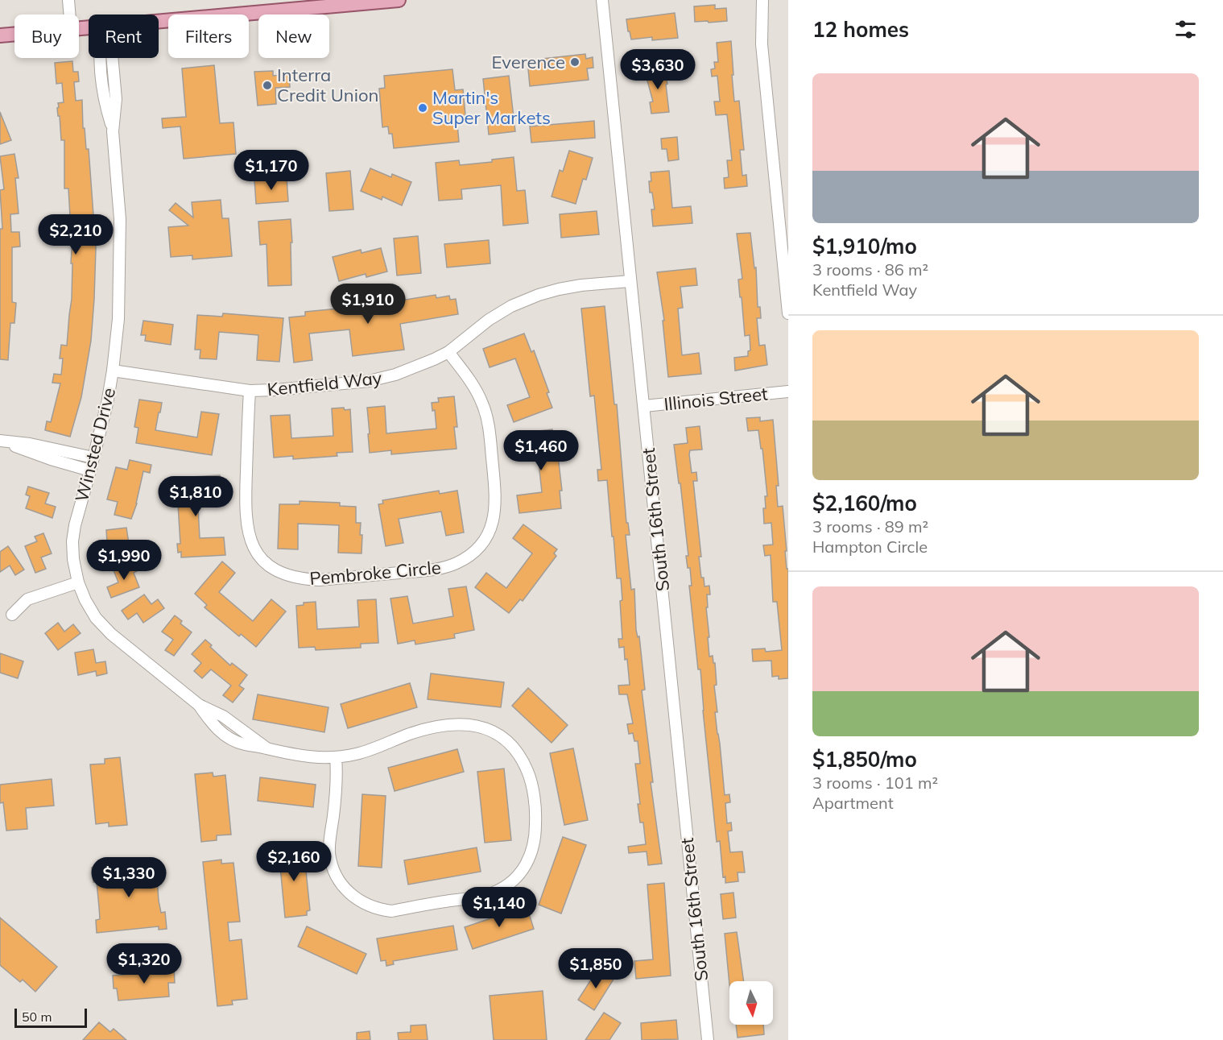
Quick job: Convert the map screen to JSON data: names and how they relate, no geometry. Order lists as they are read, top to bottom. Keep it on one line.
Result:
{"streets":{"street":["Kentfield Way","Illinois Street","Winsted Drive","South 16th Street","Pembroke Circle"]},"crossings":[["Kentfield Way","Winsted Drive"],["Kentfield Way","South 16th Street"],["Kentfield Way","Pembroke Circle"],["Illinois Street","South 16th Street"]],"places":["Everence","Interra Credit Union","Martin's Super Markets"],"scale_bar":"50 m","north":"bottom","page":{"heading":"12 homes","chip":["Buy","Rent","Filters","New"],"price":["$3,630","$1,170","$2,210","$1,910","$1,460","$1,810","$1,990","$2,160","$1,330","$1,140","$1,320","$1,850"],"list":[{"name":"$1,910/mo","note":"3 rooms · 86 m² · Kentfield Way"},{"name":"$2,160/mo","note":"3 rooms · 89 m² · Hampton Circle"},{"name":"$1,850/mo","note":"3 rooms · 101 m² · Apartment"}],"scale":"50 m"}}
